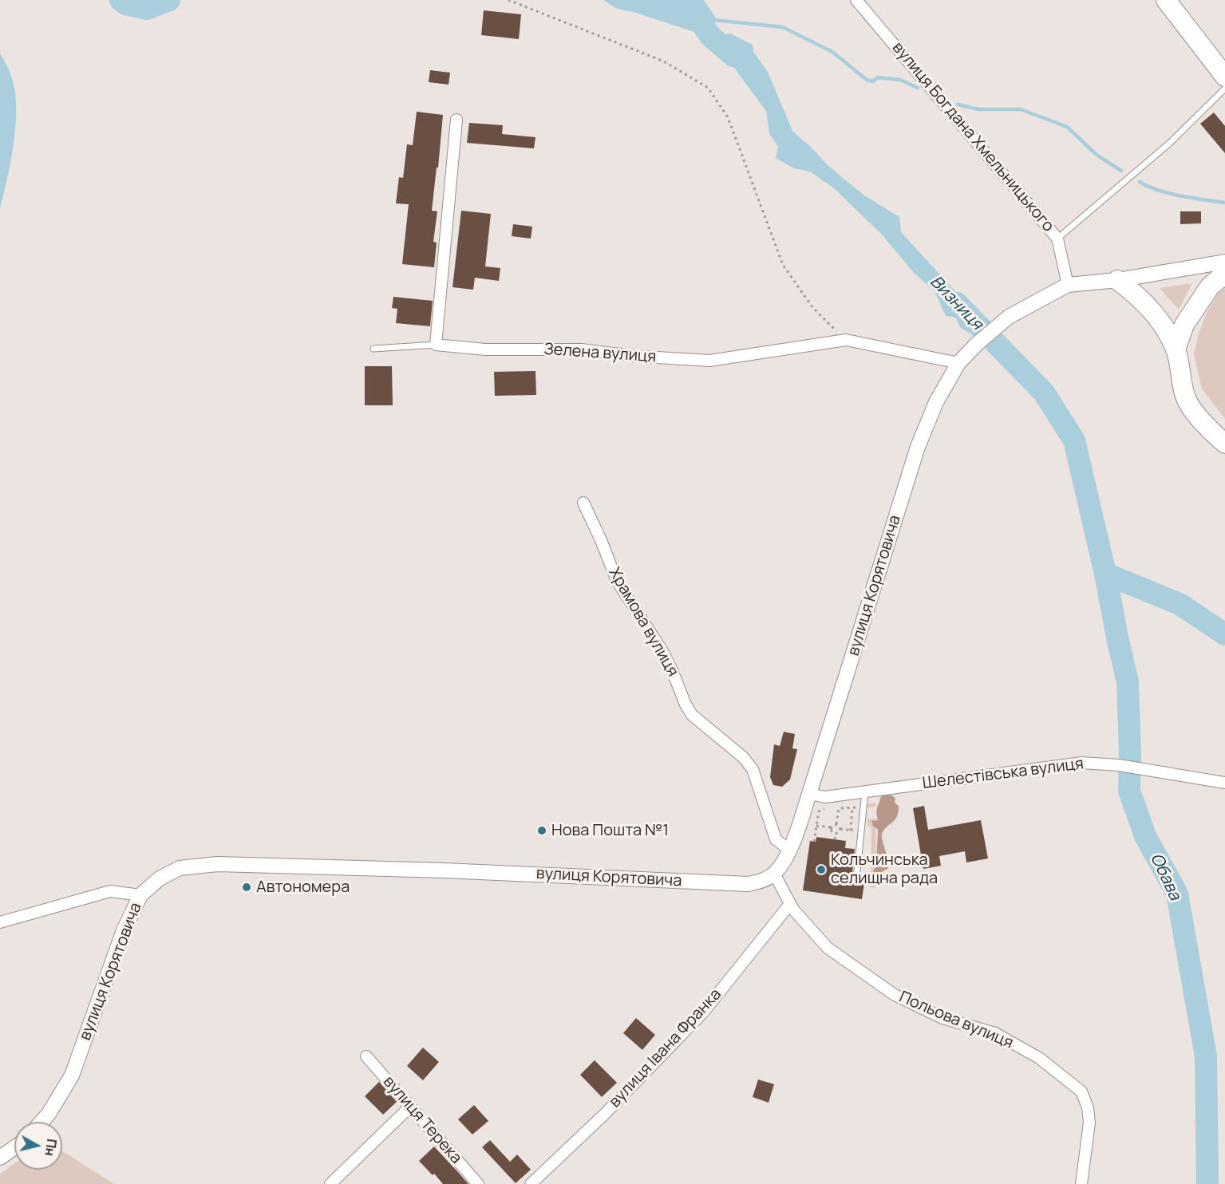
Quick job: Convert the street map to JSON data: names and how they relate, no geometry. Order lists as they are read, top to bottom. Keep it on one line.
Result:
{"streets":{"main road":["вулиця Корятовича"],"street":["вулиця Богдана Хмельницького","Зелена вулиця","Храмова вулиця","Шелестівська вулиця","Польова вулиця","вулиця Івана Франка","вулиця Терека"]},"crossings":[["вулиця Богдана Хмельницького","вулиця Корятовича"],["Зелена вулиця","вулиця Корятовича"],["вулиця Корятовича","Храмова вулиця"],["вулиця Корятовича","Шелестівська вулиця"],["вулиця Корятовича","Польова вулиця"],["Польова вулиця","вулиця Івана Франка"]],"water":["Визниця","Обава"],"places":["Нова Пошта №1","Кольчинська селищна рада","Автономера"],"north":"right"}
